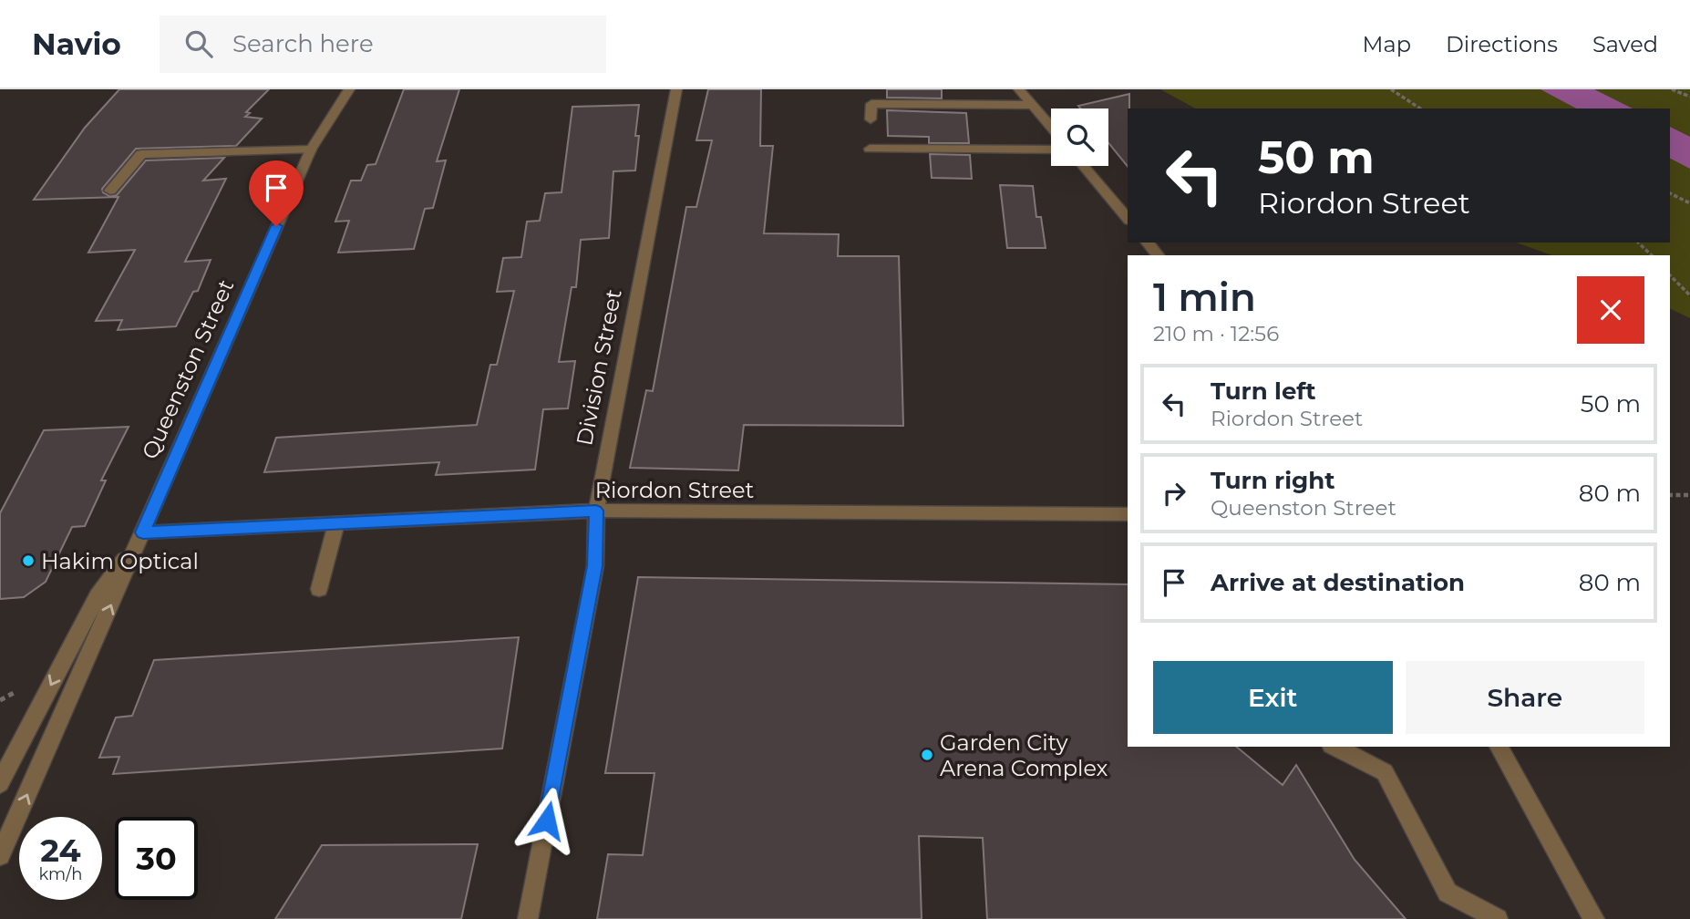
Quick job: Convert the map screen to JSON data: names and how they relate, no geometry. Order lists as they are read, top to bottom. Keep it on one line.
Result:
{"streets":{"street":["Division Street","Queenston Street","Riordon Street"]},"crossings":[["Division Street","Riordon Street"],["Queenston Street","Riordon Street"]],"places":["Hakim Optical","Garden City Arena Complex"],"page":{"header":"Navio","search":"Search here","nav":["Map","Directions","Saved"],"turn":["50 m","Riordon Street"],"heading":["1 min","210 m · 12:56"],"list":[{"name":"Turn left","note":"Riordon Street","value":"50 m"},{"name":"Turn right","note":"Queenston Street","value":"80 m"},{"name":"Arrive at destination","value":"80 m"}],"buttons":["Exit","Share"],"speed":"24 km/h","limit":"30"}}
